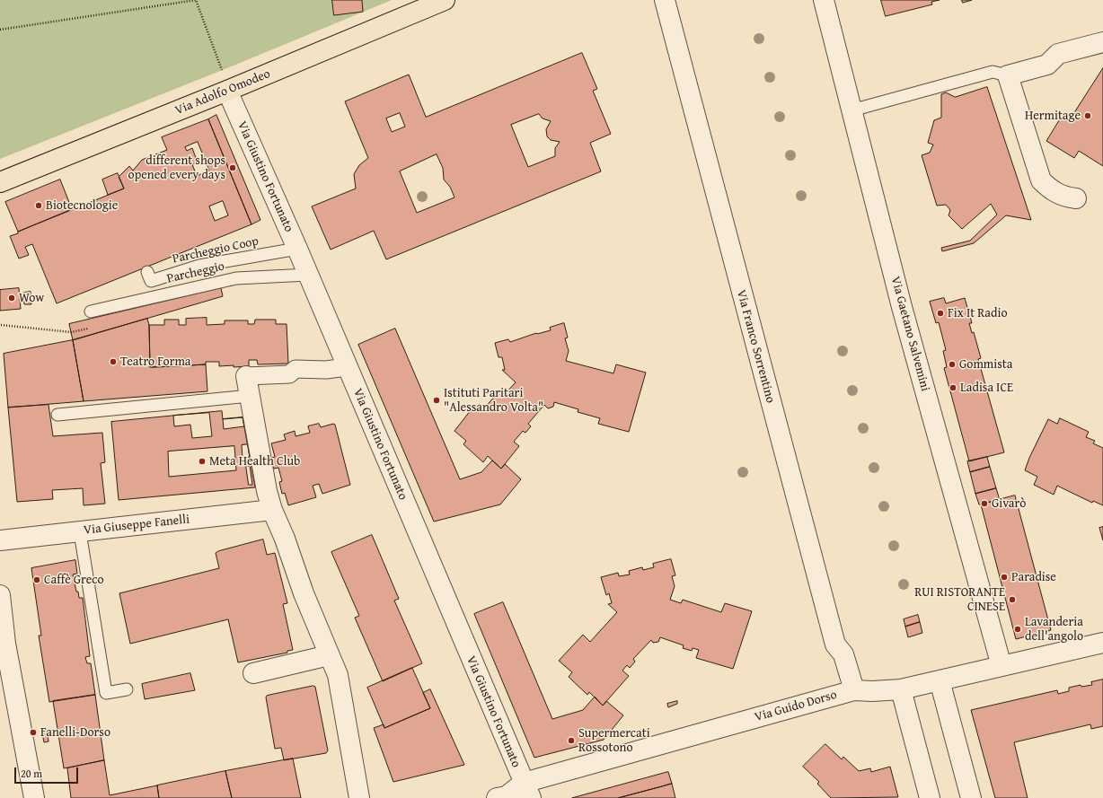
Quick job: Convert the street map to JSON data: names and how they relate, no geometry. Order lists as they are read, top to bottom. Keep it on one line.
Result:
{"streets":{"main road":["Via Adolfo Omodeo"],"street":["Via Giustino Fortunato","Via Gaetano Salvemini","Via Franco Sorrentino","Via Giuseppe Fanelli","Via Guido Dorso"],"lane":["Parcheggio Coop","Parcheggio"]},"crossings":[["Via Adolfo Omodeo","Via Giustino Fortunato"],["Via Giustino Fortunato","Parcheggio Coop"],["Via Giustino Fortunato","Parcheggio"],["Via Giustino Fortunato","Via Guido Dorso"],["Via Gaetano Salvemini","Via Guido Dorso"],["Via Franco Sorrentino","Via Guido Dorso"]],"places":["Hermitage","different shops opened every days","Biotecnologie","Wow","Fix It Radio","Teatro Forma","Gommista","Ladisa ICE","Istituti Paritari \"Alessandro Volta\"","Meta Health Club","Givarò","Paradise","Caffè Greco","RUI RISTORANTE CINESE","Lavanderia dell'angolo","Fanelli-Dorso","Supermercati Rossotono"],"scale_bar":"20 m"}
